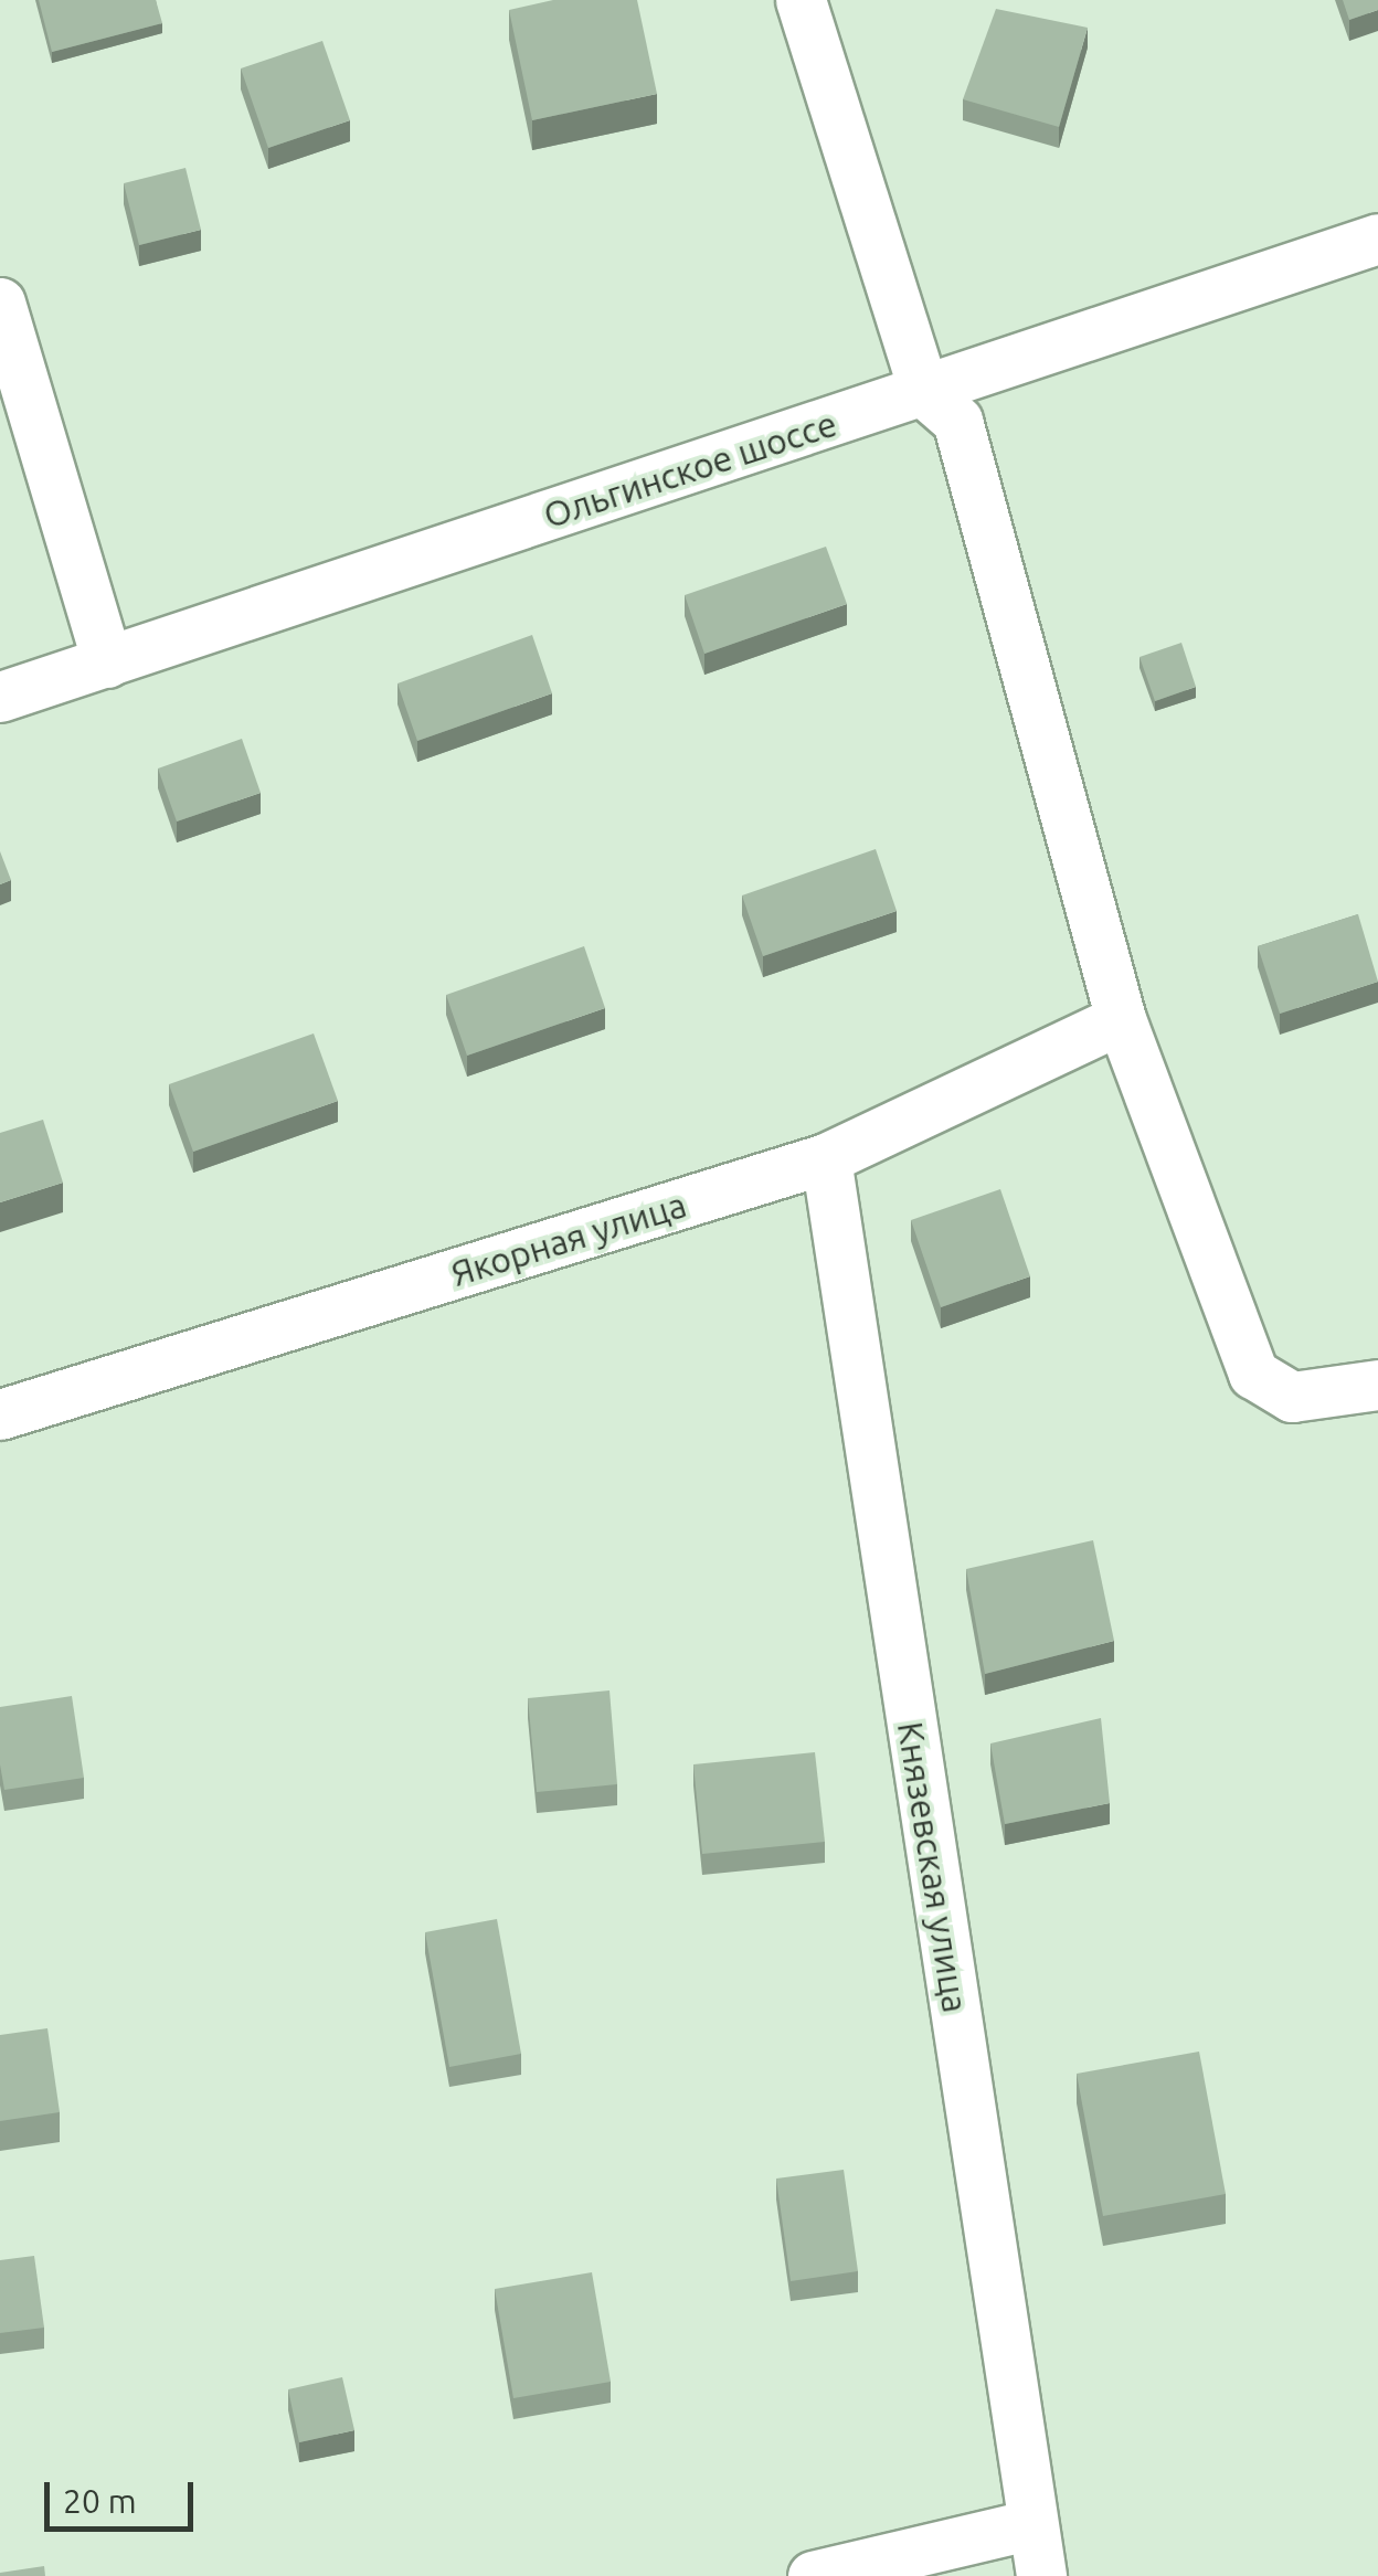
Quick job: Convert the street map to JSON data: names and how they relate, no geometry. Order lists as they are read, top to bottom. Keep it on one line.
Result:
{"streets":{"street":["Ольгинское шоссе","Якорная улица","Князевская улица"]},"crossings":[["Якорная улица","Князевская улица"]],"scale_bar":"20 m"}
